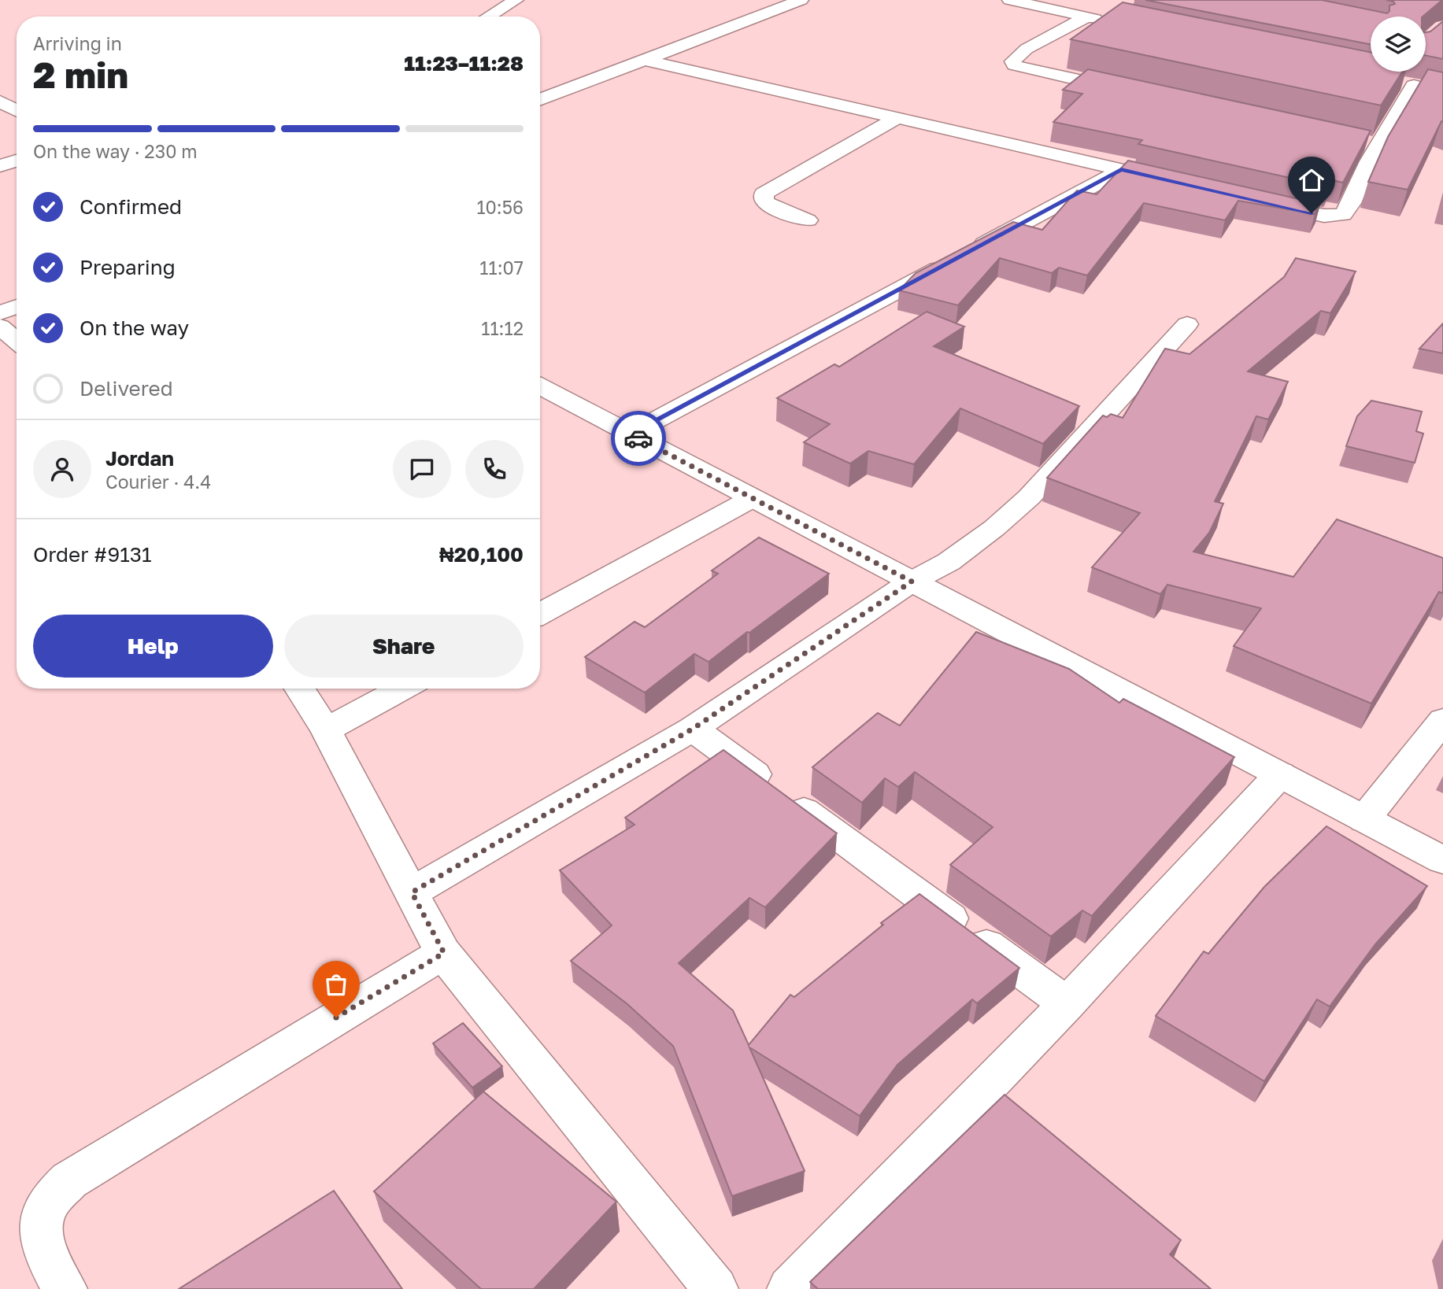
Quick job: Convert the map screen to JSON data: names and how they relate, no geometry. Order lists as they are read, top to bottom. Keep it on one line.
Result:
{"page":{"heading":["2 min","Arriving in","11:23–11:28"],"panel":["Jordan","Courier · 4.4","Order #9131","₦20,100"],"bar":"On the way · 230 m","list":[["Confirmed","10:56"],["Preparing","11:07"],["On the way","11:12"],"Delivered"],"buttons":["Help","Share"]}}
